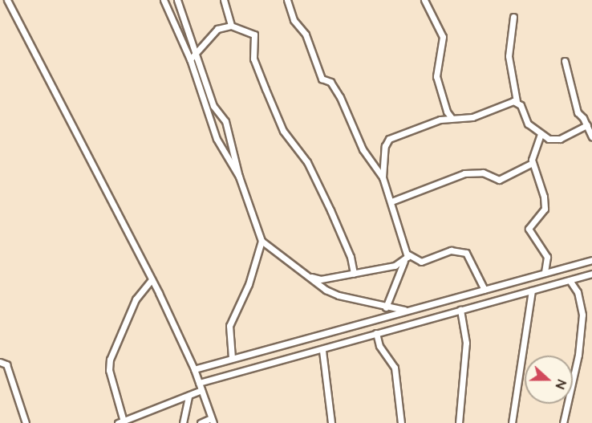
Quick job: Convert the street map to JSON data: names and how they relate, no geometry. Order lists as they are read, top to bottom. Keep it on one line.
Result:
{"north":"right"}
